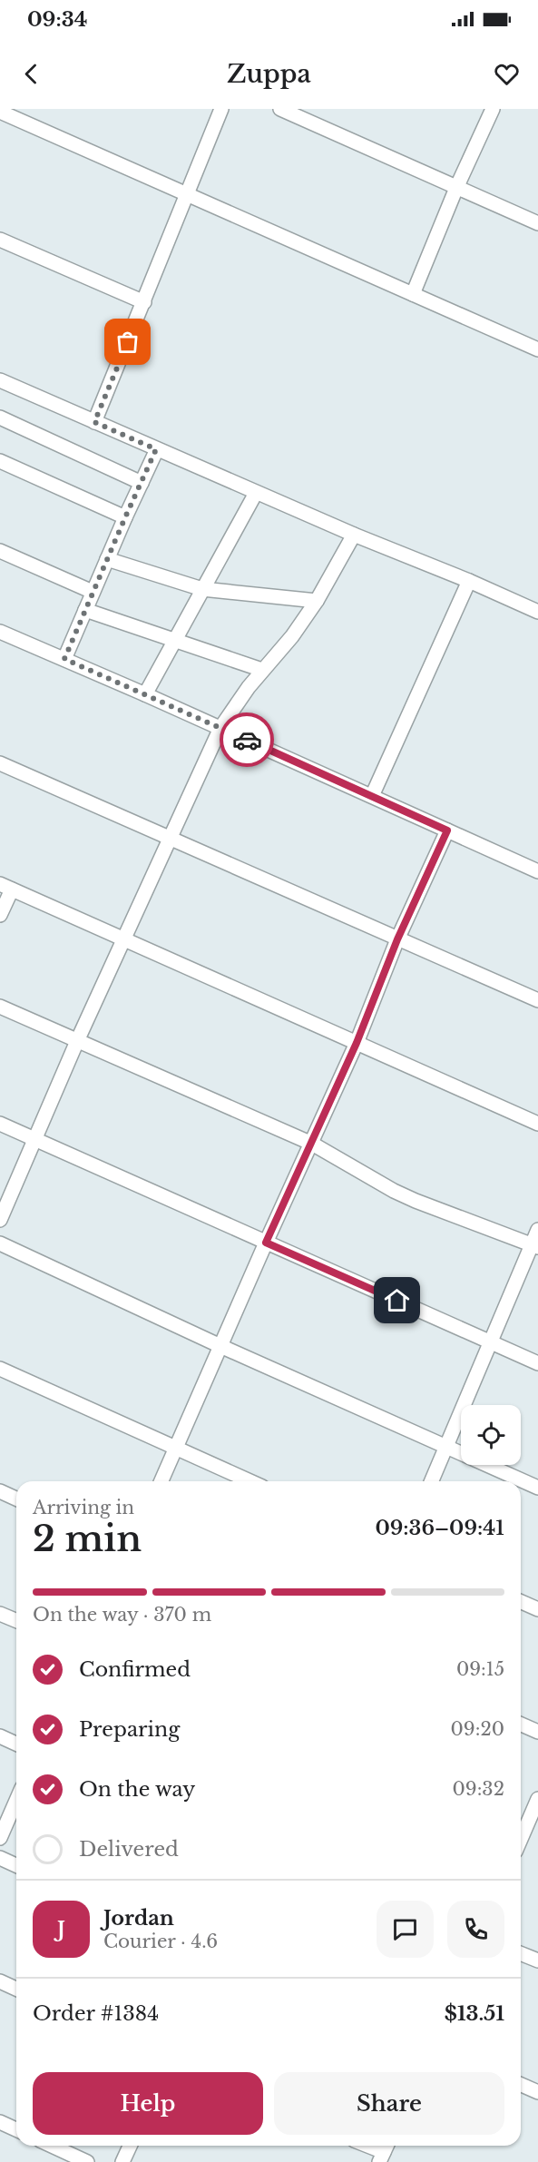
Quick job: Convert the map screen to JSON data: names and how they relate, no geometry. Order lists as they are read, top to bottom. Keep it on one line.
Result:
{"page":{"status":"09:34","header":"Zuppa","heading":["2 min","Arriving in","09:36–09:41"],"panel":["Jordan","Courier · 4.6","Order #1384","$13.51"],"bar":"On the way · 370 m","list":[["Confirmed","09:15"],["Preparing","09:20"],["On the way","09:32"],"Delivered"],"round":"J","buttons":["Help","Share"]}}
